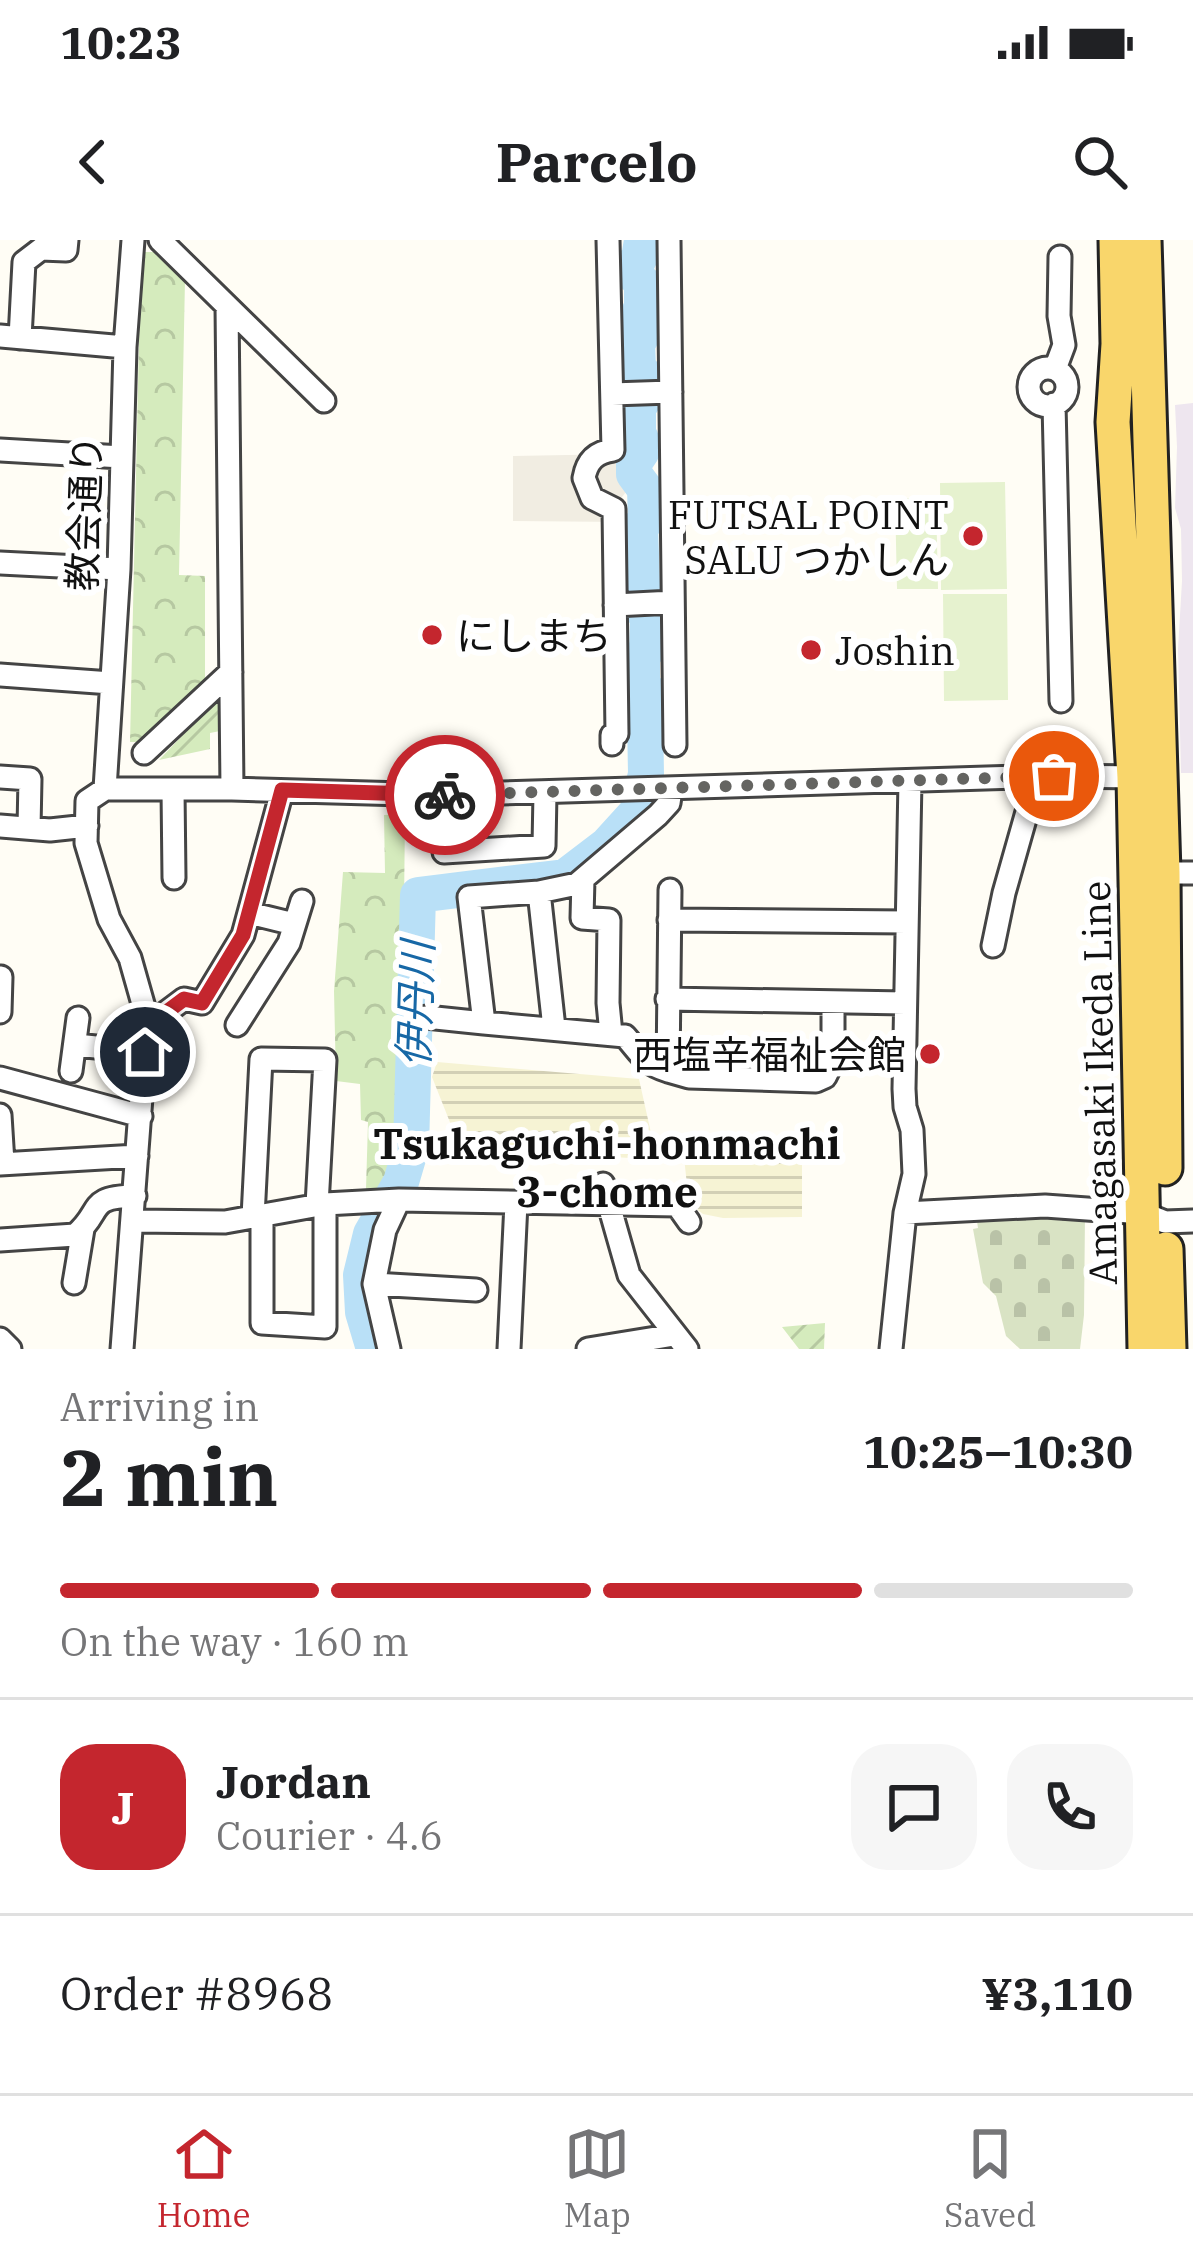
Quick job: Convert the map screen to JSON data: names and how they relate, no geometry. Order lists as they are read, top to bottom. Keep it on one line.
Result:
{"streets":{"main road":["Amagasaki Ikeda Line"],"street":["教会通り"]},"districts":["Tsukaguchi-honmachi 3-chome"],"water":["伊丹川"],"places":["FUTSAL POINT SALU つかしん","にしまち","Joshin","西塩辛福祉会館"],"page":{"status":"10:23","header":"Parcelo","heading":["2 min","Arriving in","10:25–10:30"],"panel":["Jordan","Courier · 4.6","Order #8968","¥3,110"],"bar":"On the way · 160 m","round":"J","tabs":["Home","Map","Saved"]}}
